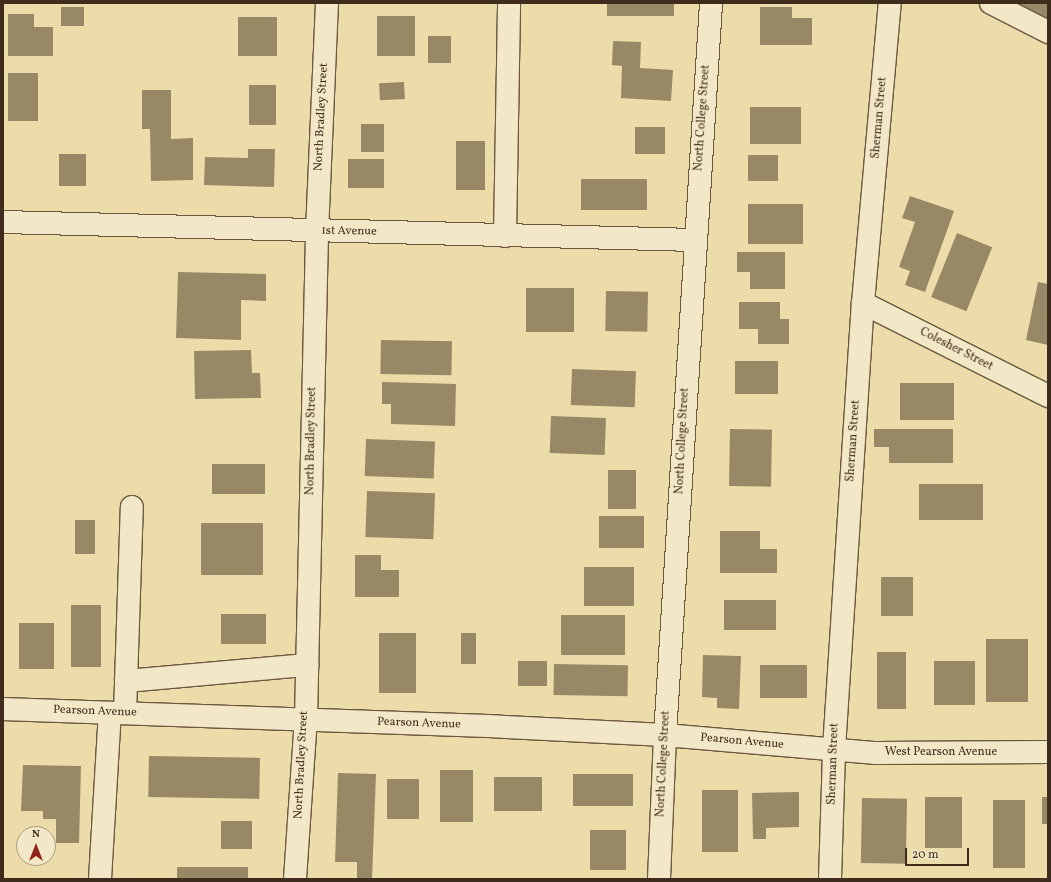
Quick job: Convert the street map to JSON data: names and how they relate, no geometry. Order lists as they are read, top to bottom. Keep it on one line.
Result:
{"streets":{"street":["North Bradley Street","North College Street","Sherman Street","1st Avenue","Colesher Street","Pearson Avenue","West Pearson Avenue"]},"crossings":[["North Bradley Street","1st Avenue"],["North Bradley Street","Pearson Avenue"],["North College Street","1st Avenue"],["North College Street","Pearson Avenue"],["Sherman Street","Colesher Street"],["Sherman Street","Pearson Avenue"],["Sherman Street","West Pearson Avenue"],["Pearson Avenue","West Pearson Avenue"]],"scale_bar":"20 m","north":"top"}
